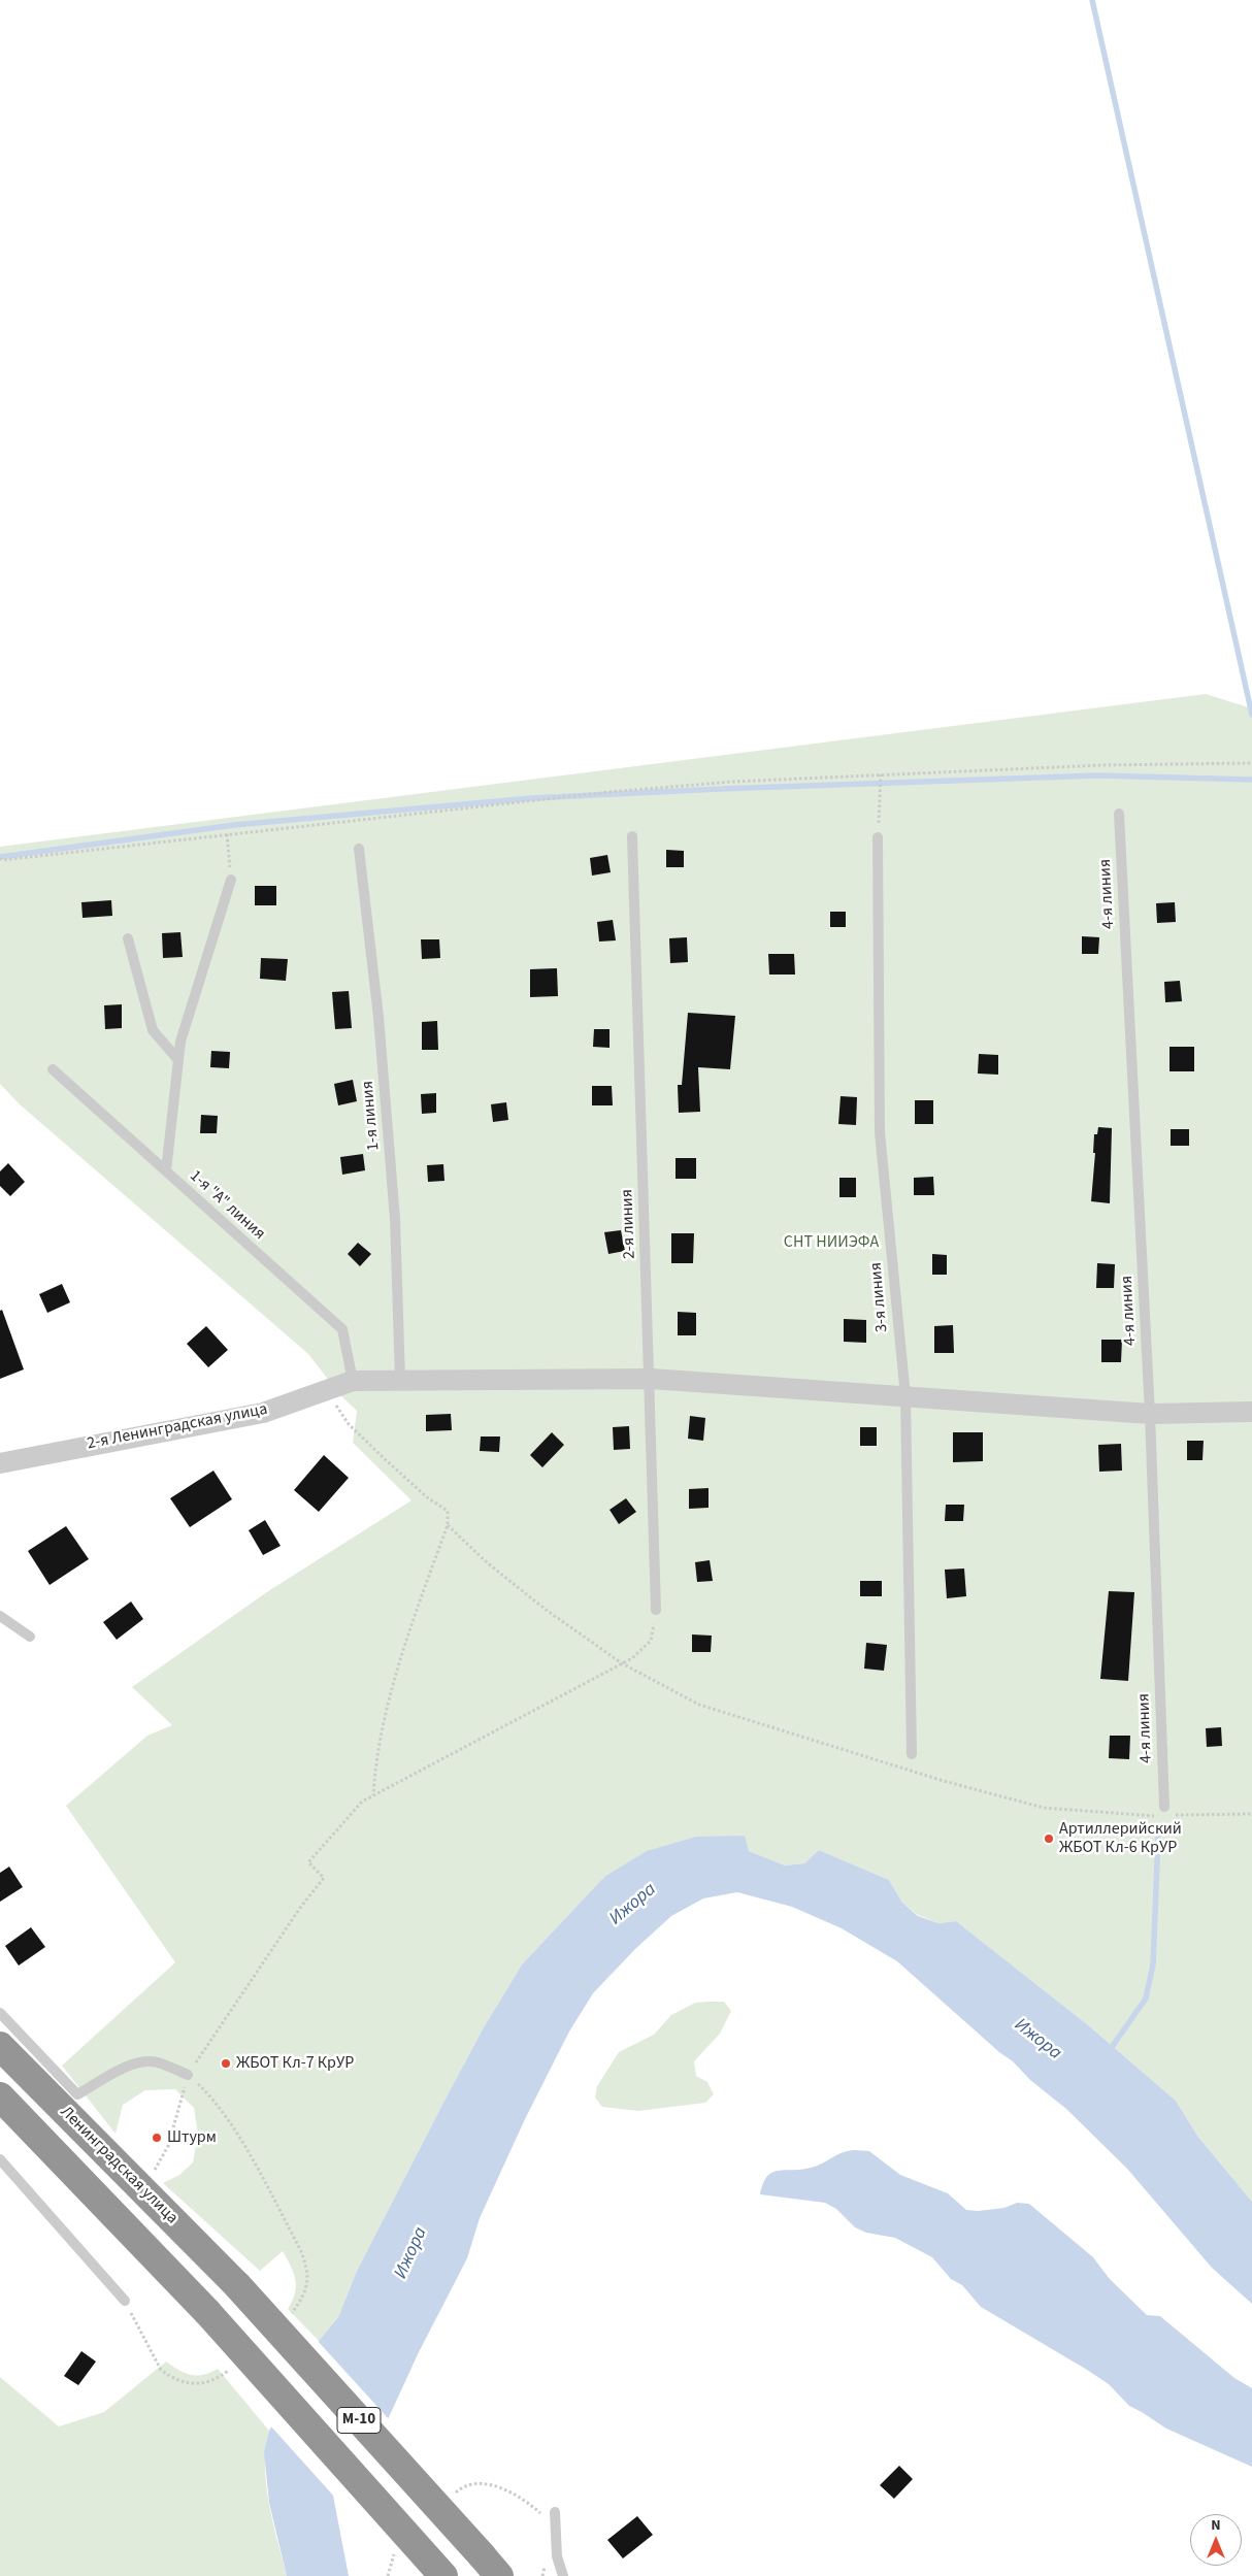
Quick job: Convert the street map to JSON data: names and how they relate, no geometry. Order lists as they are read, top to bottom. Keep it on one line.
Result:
{"streets":{"highway":["Ленинградская улица","М-10"],"street":["2-я Ленинградская улица"],"lane":["4-я линия","1-я линия","1-я \"А\" линия","2-я линия","3-я линия"]},"crossings":[["4-я линия","2-я Ленинградская улица"],["1-я линия","2-я Ленинградская улица"],["1-я \"А\" линия","2-я Ленинградская улица"],["2-я линия","2-я Ленинградская улица"],["3-я линия","2-я Ленинградская улица"]],"water":["Ижора"],"parks":["СНТ НИИЭФА"],"places":["Артиллерийский ЖБОТ Кл-6 КрУР","ЖБОТ Кл-7 КрУР","Штурм"],"north":"top"}
